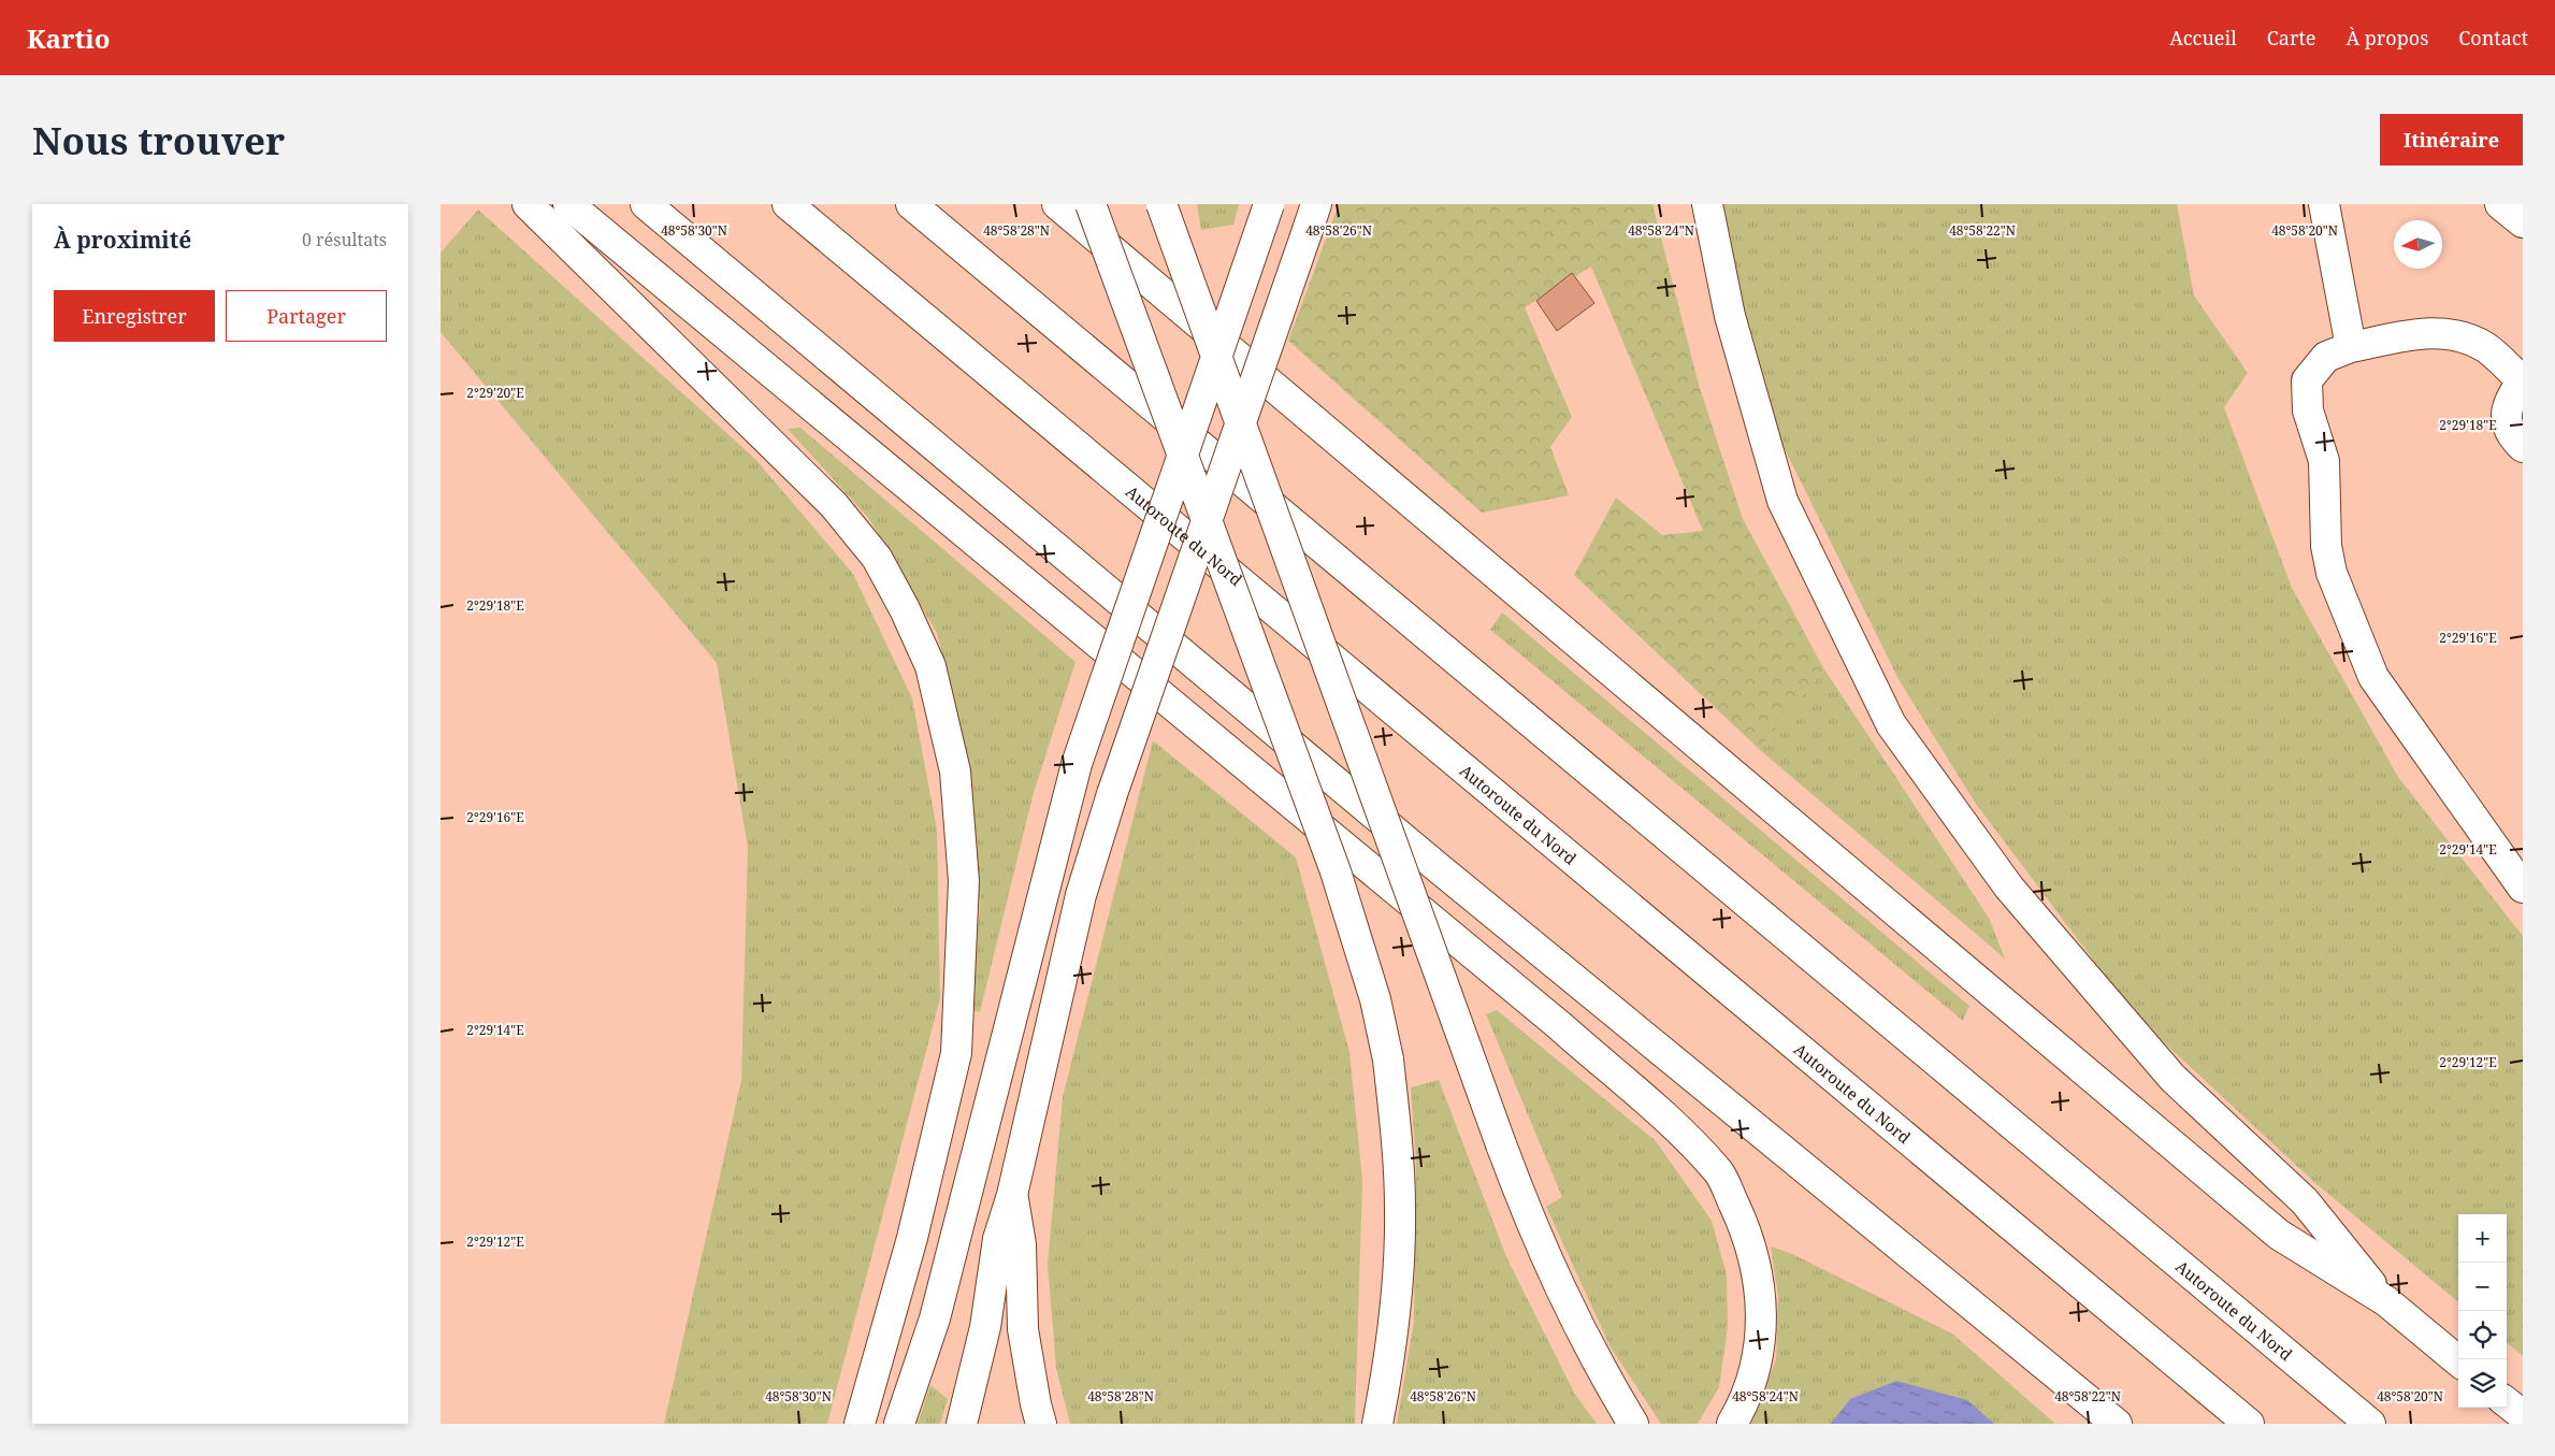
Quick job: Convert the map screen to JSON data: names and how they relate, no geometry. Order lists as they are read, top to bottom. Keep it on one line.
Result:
{"streets":{"main road":["Autoroute du Nord"]},"north":"left","page":{"header":"Kartio","nav":["Accueil","Carte","À propos","Contact"],"buttons":["Itinéraire",["Enregistrer","Partager"]],"title":"Nous trouver","heading":["À proximité","0 résultats"],"map_buttons":["+","−"]},"coordinates":["48°58'30\"N","48°58'28\"N","48°58'26\"N","48°58'24\"N","48°58'22\"N","48°58'20\"N","2°29'20\"E","2°29'18\"E","2°29'16\"E","2°29'14\"E","2°29'12\"E"]}
